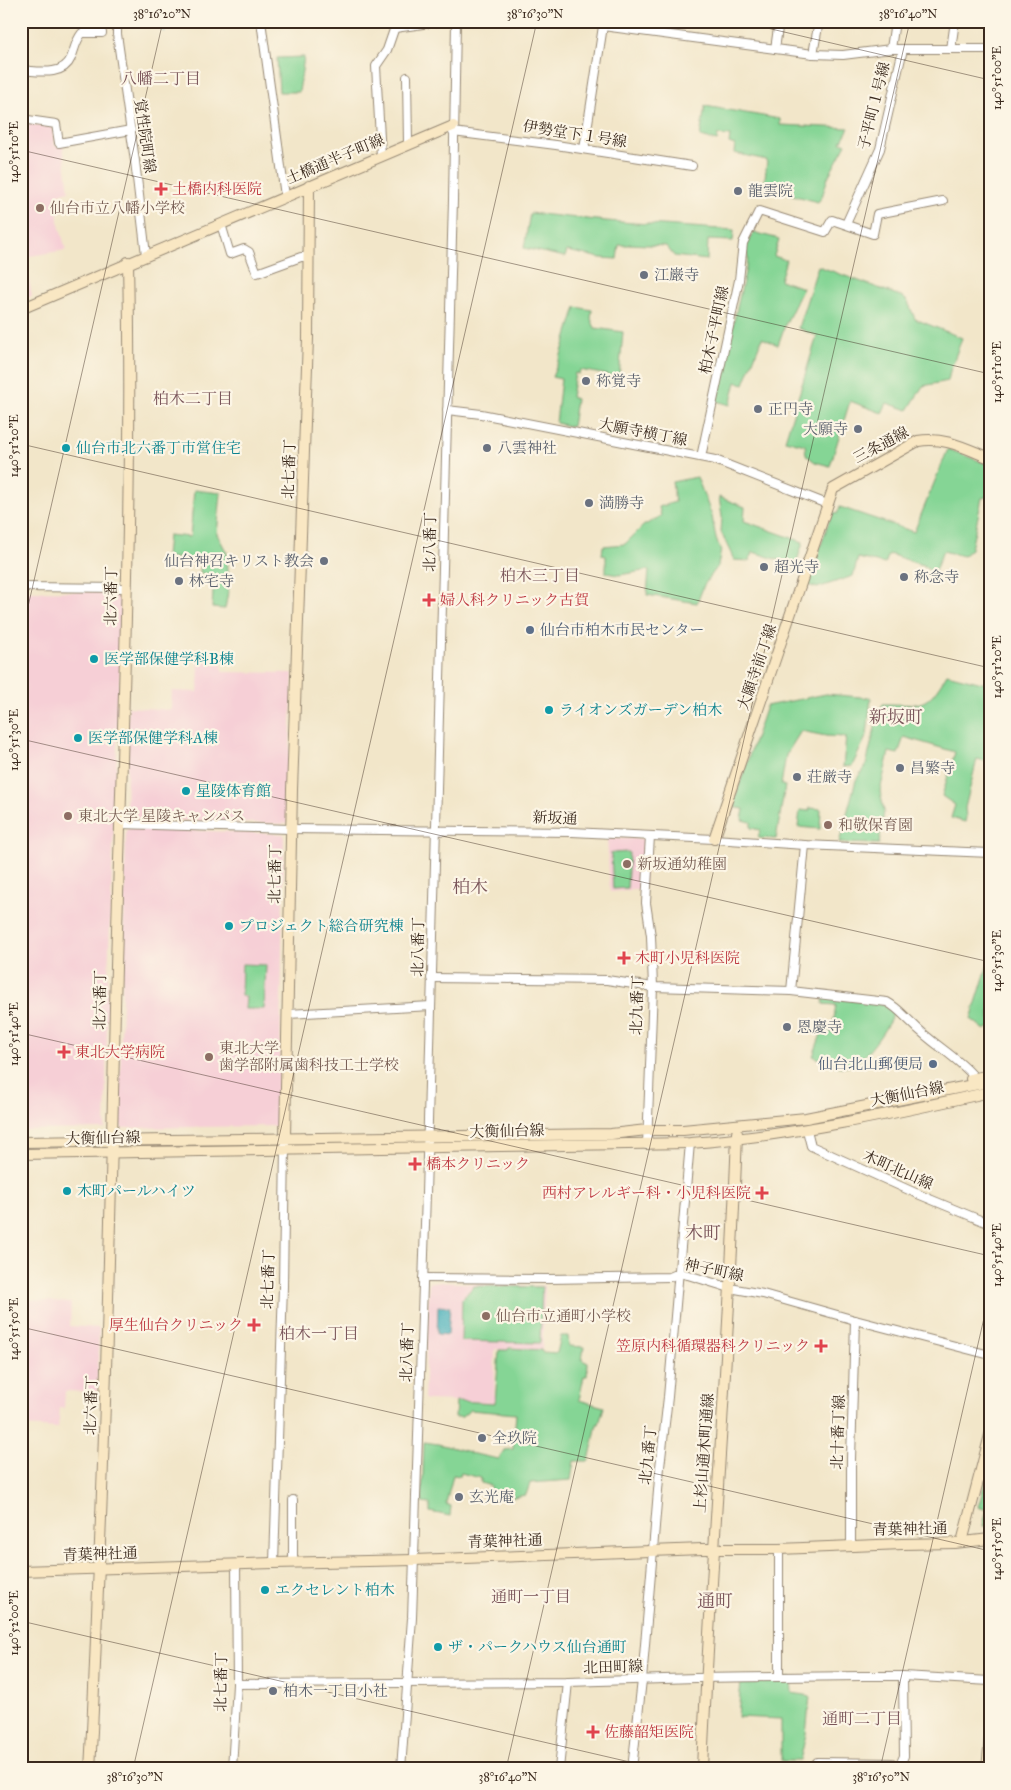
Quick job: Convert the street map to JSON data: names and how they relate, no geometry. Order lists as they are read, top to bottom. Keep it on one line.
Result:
{"streets":{"street":["子平町１号線","伊勢堂下１号線","覚性院町線","土橋通半子町線","柏木子平町線","大願寺横丁線","三条通線","北七番丁","北八番丁","北六番丁","大願寺前丁線","新坂通","北九番丁","大衡仙台線","木町北山線","神子町線","北十番丁線","上杉山通木町通線","青葉神社通","北田町線"]},"crossings":[["子平町１号線","柏木子平町線"],["伊勢堂下１号線","土橋通半子町線"],["伊勢堂下１号線","北八番丁"],["覚性院町線","土橋通半子町線"],["土橋通半子町線","北七番丁"],["土橋通半子町線","北八番丁"],["土橋通半子町線","北六番丁"],["柏木子平町線","大願寺横丁線"],["大願寺横丁線","三条通線"],["大願寺横丁線","北八番丁"],["大願寺横丁線","大願寺前丁線"],["三条通線","大願寺前丁線"],["北七番丁","新坂通"],["北七番丁","大衡仙台線"],["北七番丁","青葉神社通"],["北七番丁","北田町線"],["北八番丁","新坂通"],["北八番丁","大衡仙台線"],["北八番丁","神子町線"],["北八番丁","青葉神社通"],["北八番丁","北田町線"],["北六番丁","新坂通"],["北六番丁","大衡仙台線"],["北六番丁","青葉神社通"],["大願寺前丁線","新坂通"],["新坂通","北九番丁"],["北九番丁","大衡仙台線"],["北九番丁","神子町線"],["北九番丁","青葉神社通"],["北九番丁","北田町線"],["大衡仙台線","木町北山線"],["大衡仙台線","上杉山通木町通線"],["神子町線","北十番丁線"],["神子町線","上杉山通木町通線"],["北十番丁線","青葉神社通"],["上杉山通木町通線","青葉神社通"],["上杉山通木町通線","北田町線"]],"districts":["八幡二丁目","柏木二丁目","柏木三丁目","新坂町","柏木","木町","柏木一丁目","通町一丁目","通町","通町二丁目"],"places":{"health":["土橋内科医院","婦人科クリニック古賀","木町小児科医院","東北大学病院","橋本クリニック","西村アレルギー科・小児科医院","厚生仙台クリニック","笠原内科循環器科クリニック","佐藤韶矩医院"],"other":["龍雲院","仙台市立八幡小学校","江巌寺","称覚寺","正円寺","大願寺","仙台市北六番丁市営住宅","八雲神社","満勝寺","仙台神召キリスト教会","超光寺","称念寺","林宅寺","仙台市柏木市民センター","医学部保健学科B棟","ライオンズガーデン柏木","医学部保健学科A棟","昌繁寺","荘厳寺","星陵体育館","東北大学 星陵キャンパス","和敬保育園","新坂通幼稚園","プロジェクト総合研究棟","恩慶寺","東北大学 歯学部附属歯科技工士学校","仙台北山郵便局","木町パールハイツ","仙台市立通町小学校","全玖院","玄光庵","エクセレント柏木","ザ・パークハウス仙台通町","柏木一丁目小社"]},"coordinates":["38°16'20\"N","38°16'30\"N","38°16'40\"N","140°51'00\"E","140°51'10\"E","140°51'20\"E","140°51'30\"E","140°51'40\"E","140°51'50\"E","140°52'00\"E","38°16'50\"N"]}
